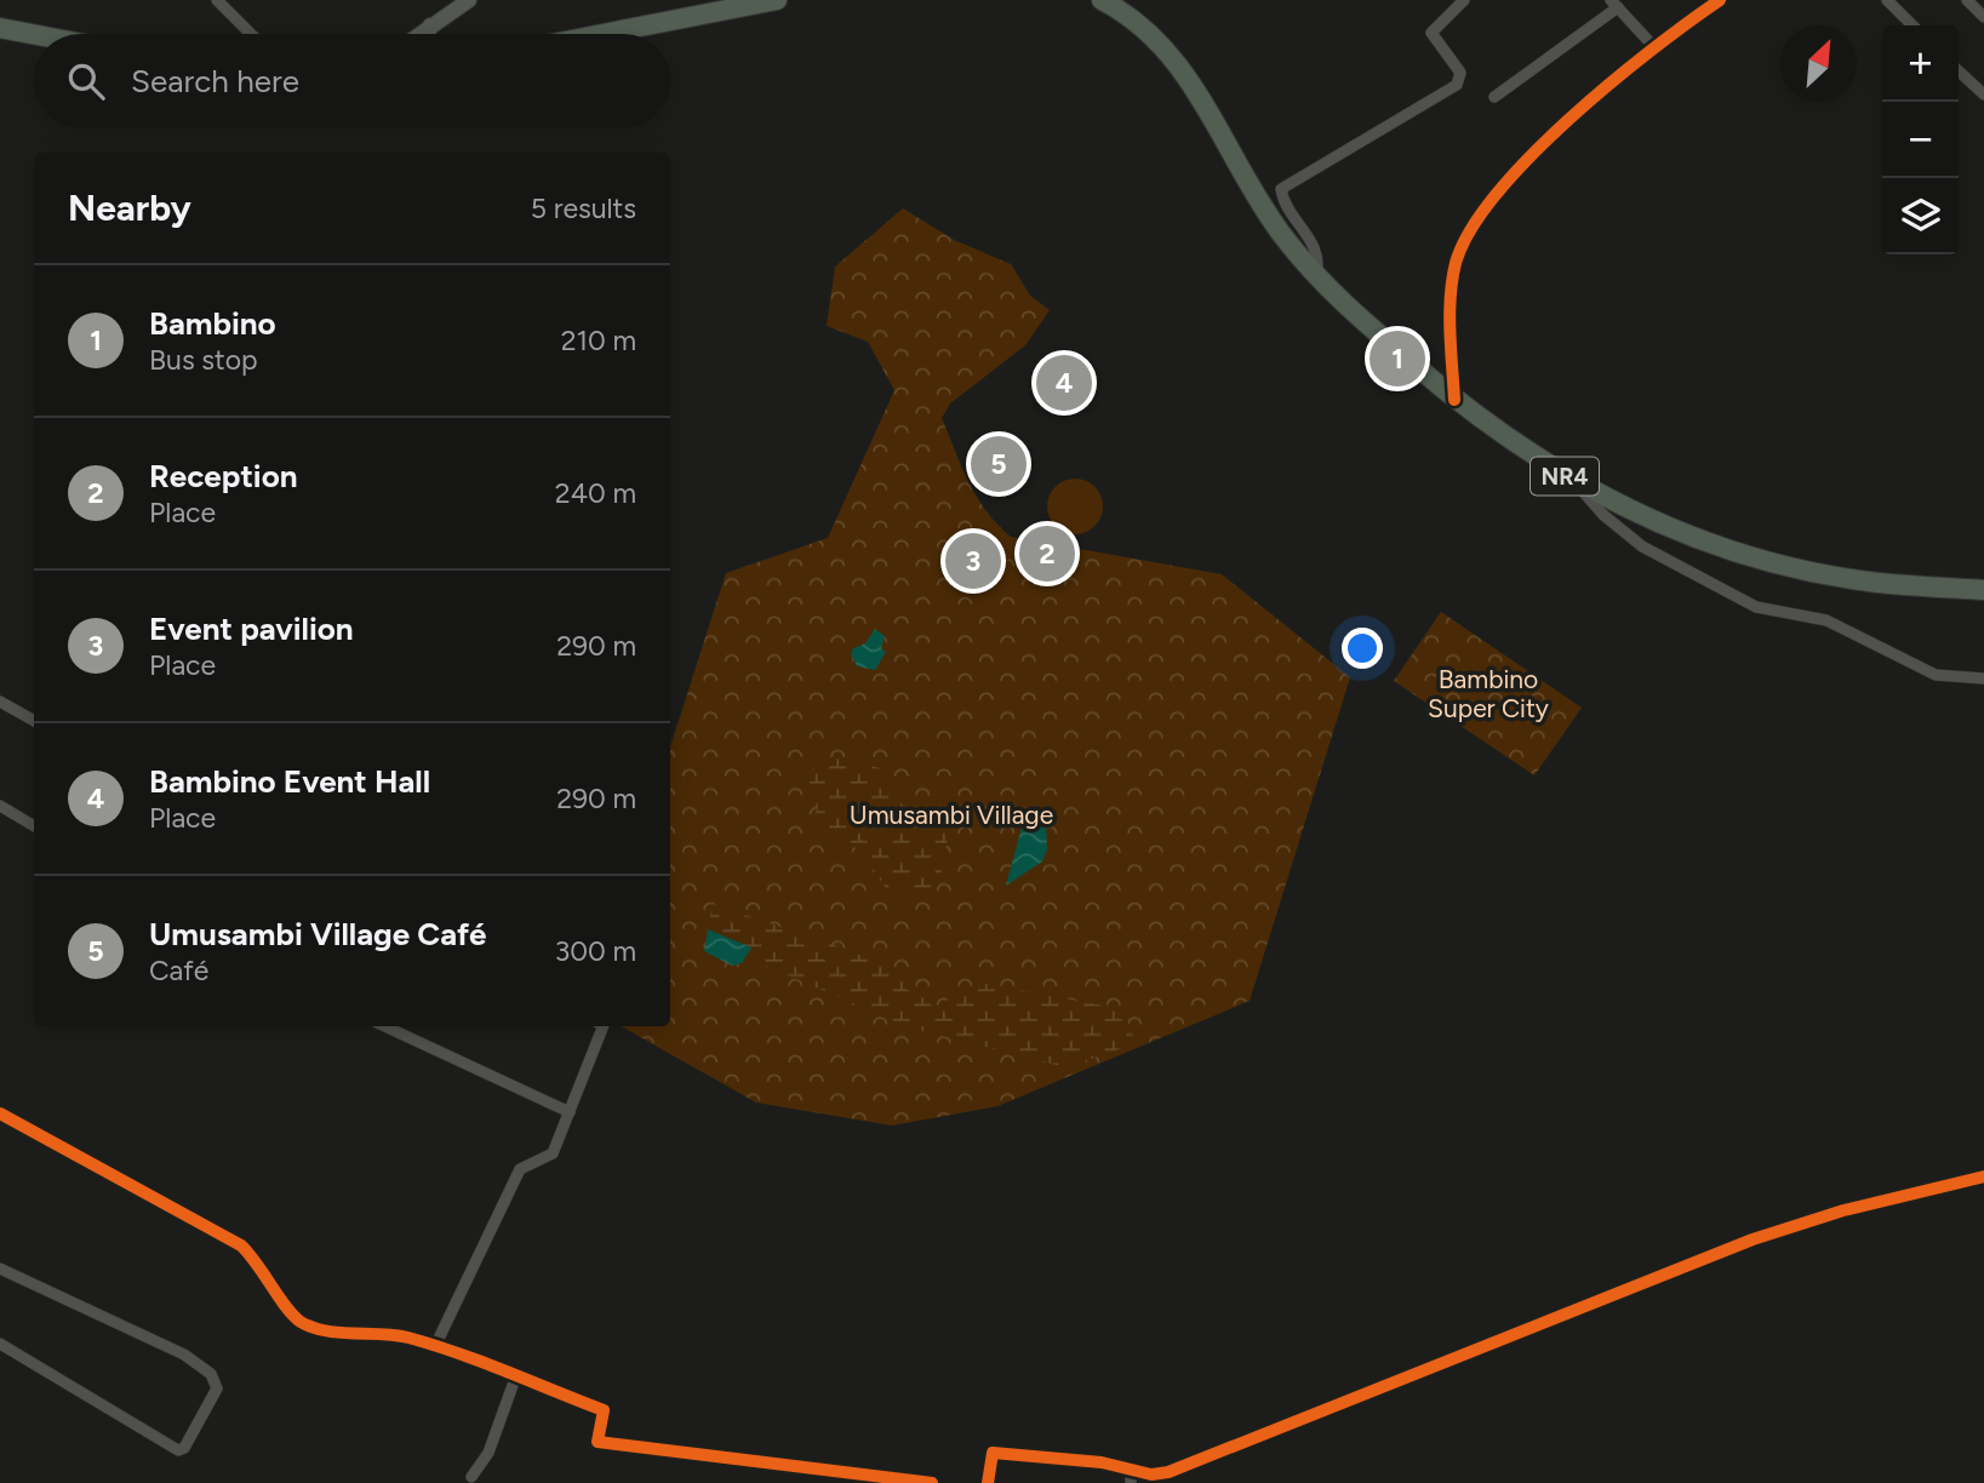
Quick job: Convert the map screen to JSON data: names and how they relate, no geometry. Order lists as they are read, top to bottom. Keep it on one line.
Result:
{"streets":{"highway":["NR4"]},"parks":["Bambino Super City","Umusambi Village"],"north":"top right","page":{"map_buttons":["+","−"],"search":"Search here","heading":["Nearby","5 results"],"list":[{"mark":"1","name":"Bambino","note":"Bus stop","value":"210 m"},{"mark":"2","name":"Reception","note":"Place","value":"240 m"},{"mark":"3","name":"Event pavilion","note":"Place","value":"290 m"},{"mark":"4","name":"Bambino Event Hall","note":"Place","value":"290 m"},{"mark":"5","name":"Umusambi Village Café","note":"Café","value":"300 m"}],"pins":["1","4","5","2","3"]}}
